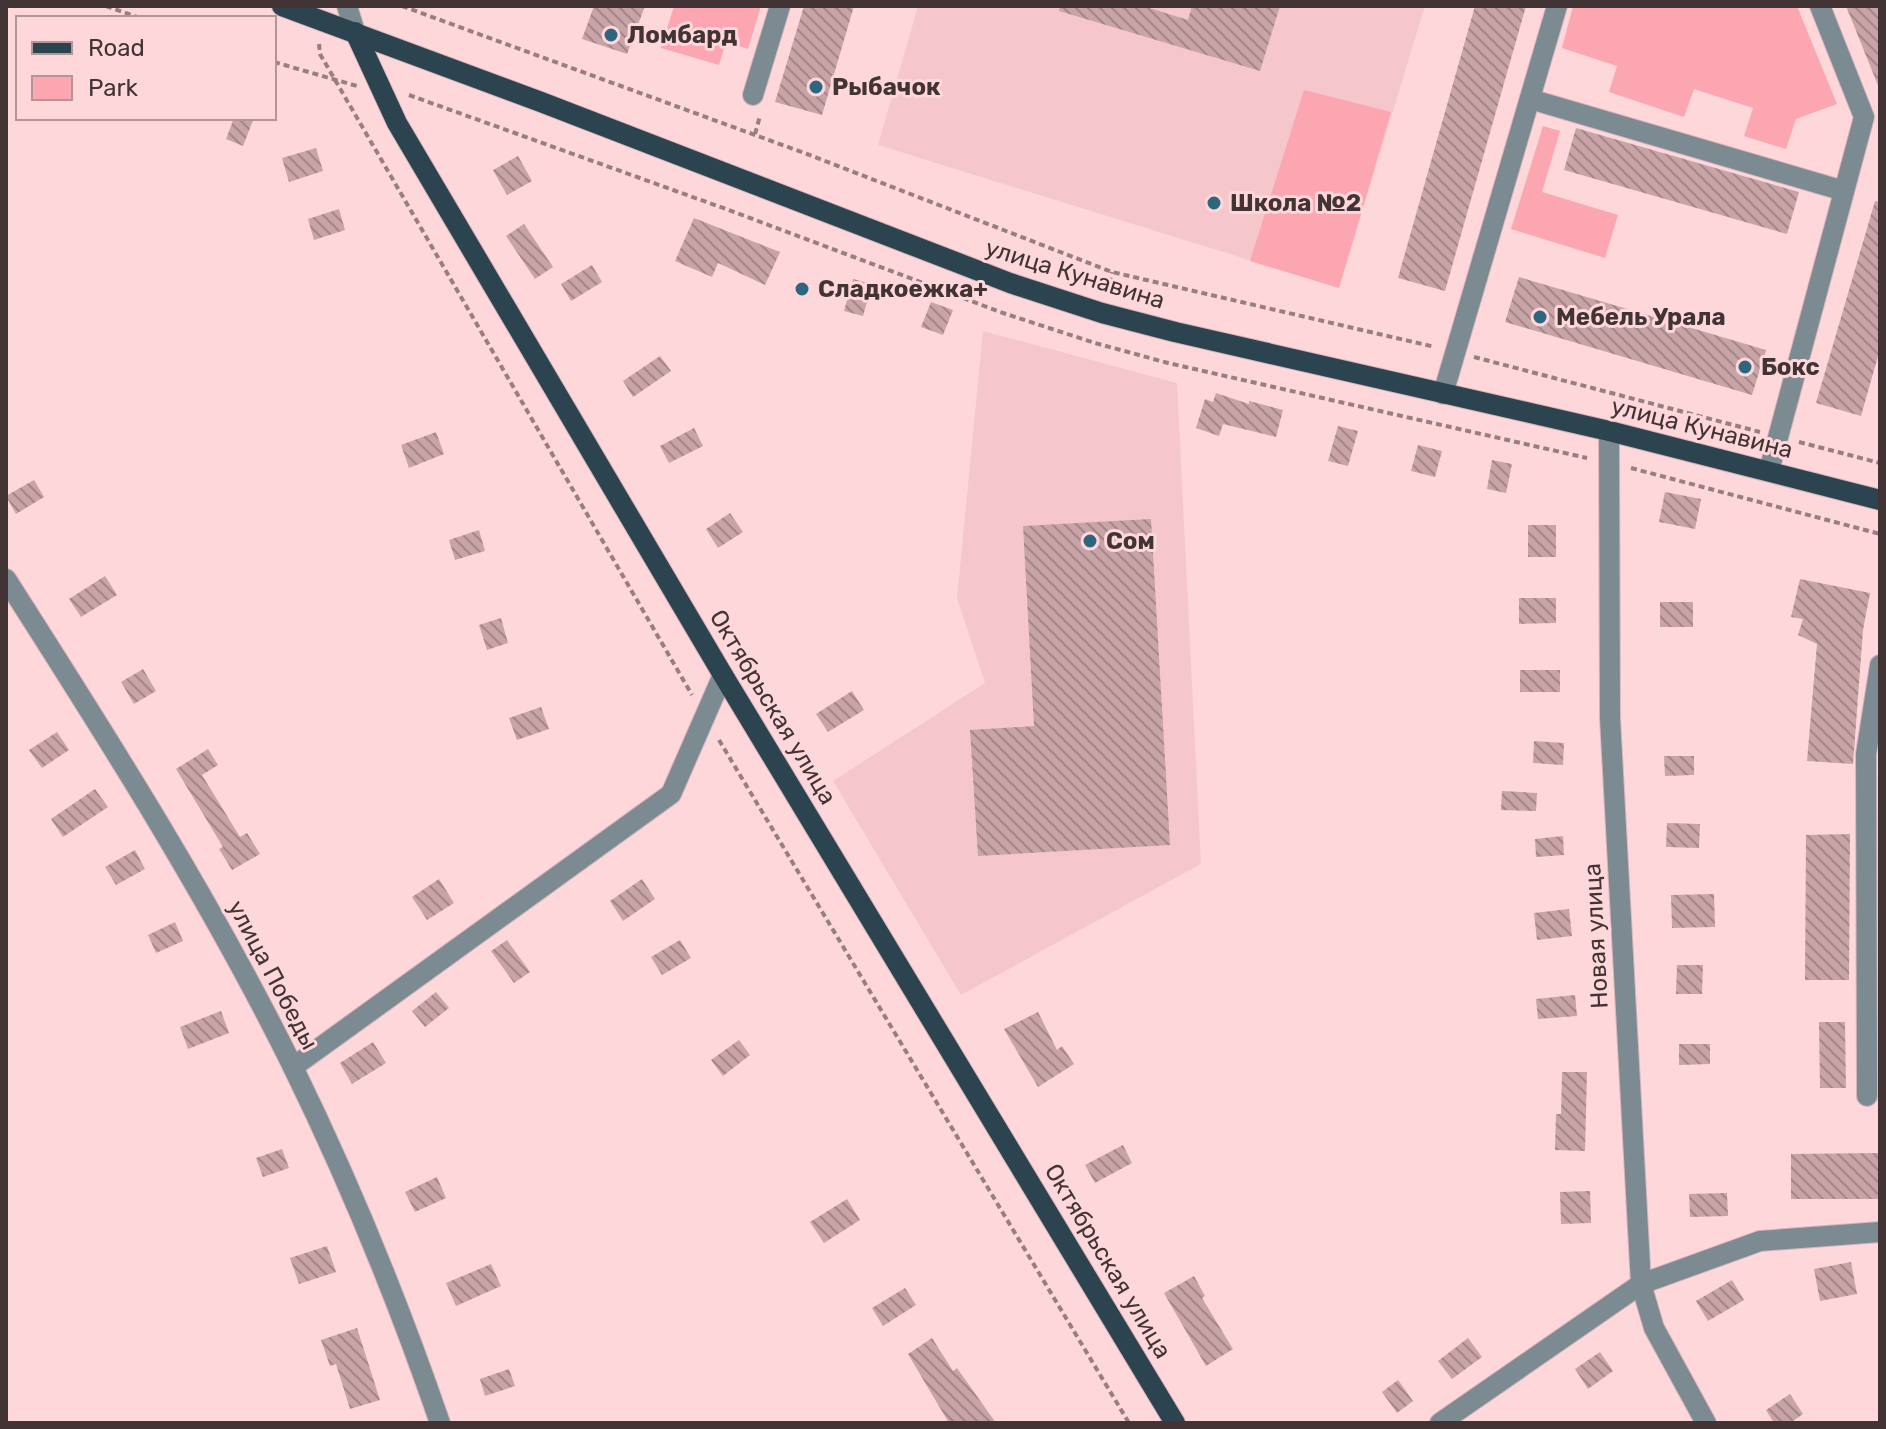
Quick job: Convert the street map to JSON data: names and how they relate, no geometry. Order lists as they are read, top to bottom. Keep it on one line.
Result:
{"streets":{"main road":["улица Кунавина","Октябрьская улица"],"street":["Новая улица","улица Победы"]},"crossings":[["улица Кунавина","Октябрьская улица"],["улица Кунавина","Новая улица"]],"places":["Ломбард","Рыбачок","Школа №2","Сладкоежка+","Мебель Урала","Бокс","Сом"],"legend":["Road","Park"]}
